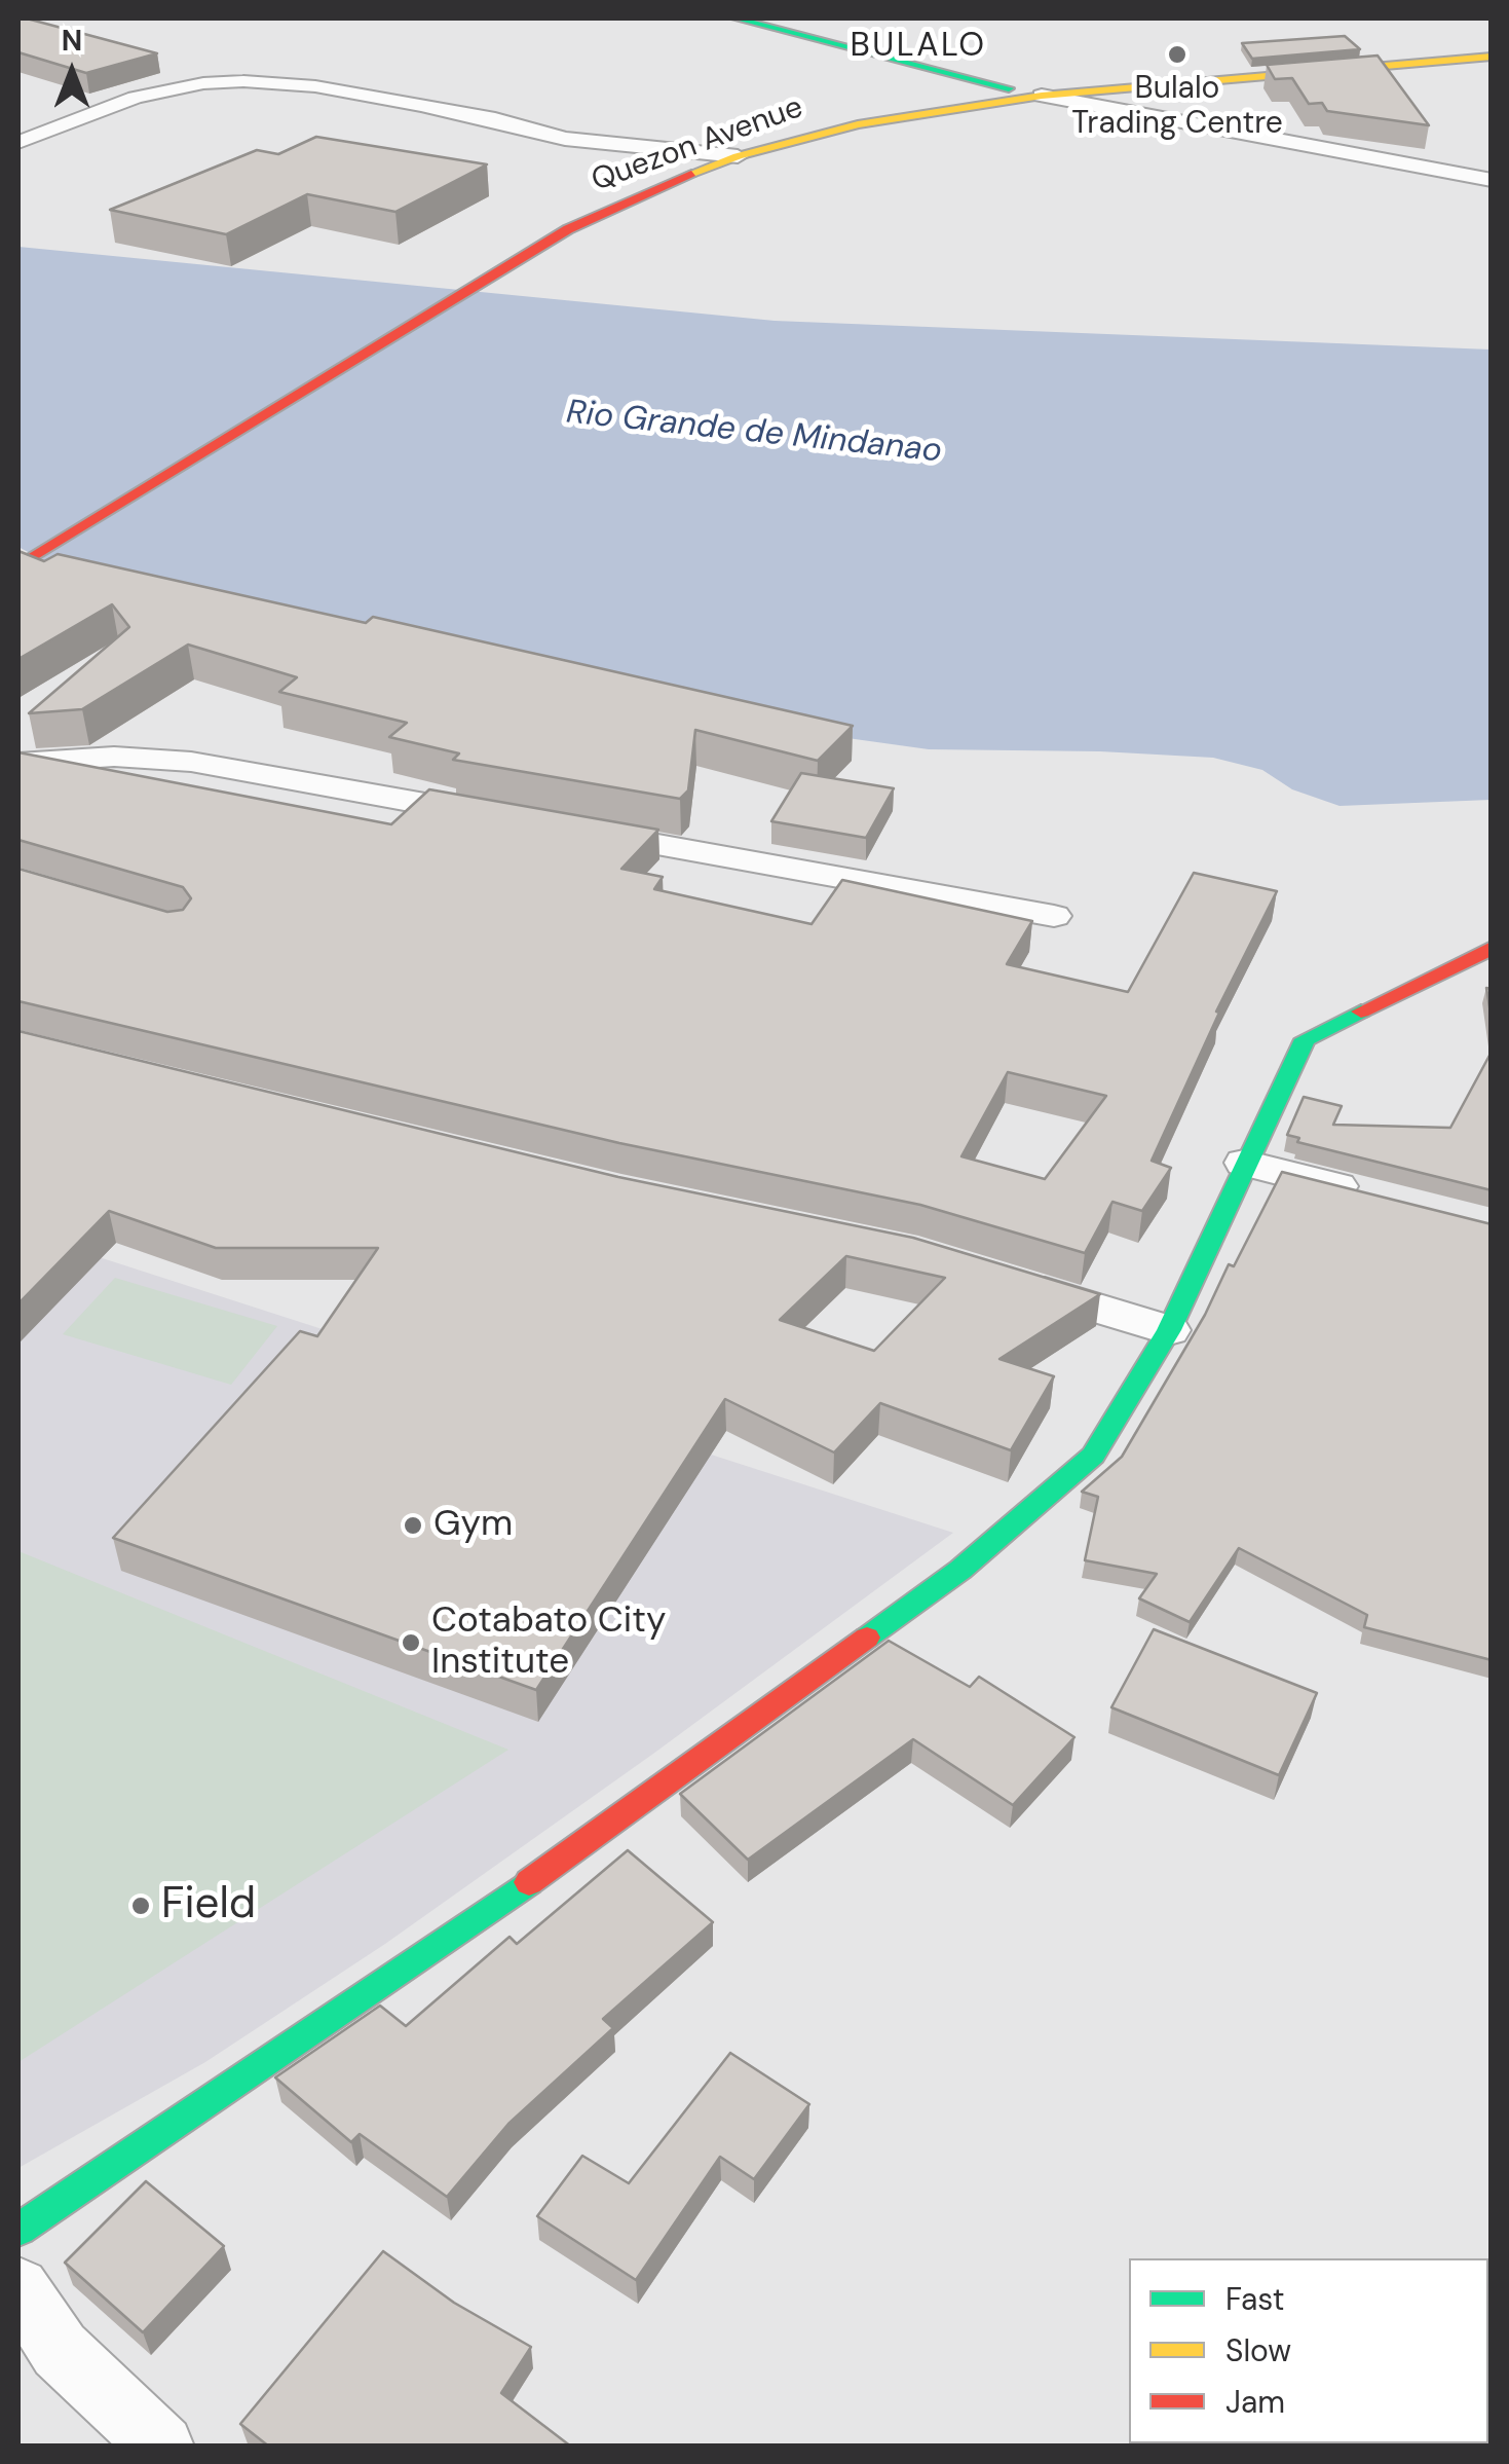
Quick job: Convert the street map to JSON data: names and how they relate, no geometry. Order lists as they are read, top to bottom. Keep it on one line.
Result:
{"streets":{"street":["Quezon Avenue"]},"districts":["BULALO"],"water":["Rio Grande de Mindanao"],"places":["Bulalo Trading Centre","Gym","Cotabato City Institute","Field"],"legend":["Fast","Slow","Jam"],"north":"top"}
